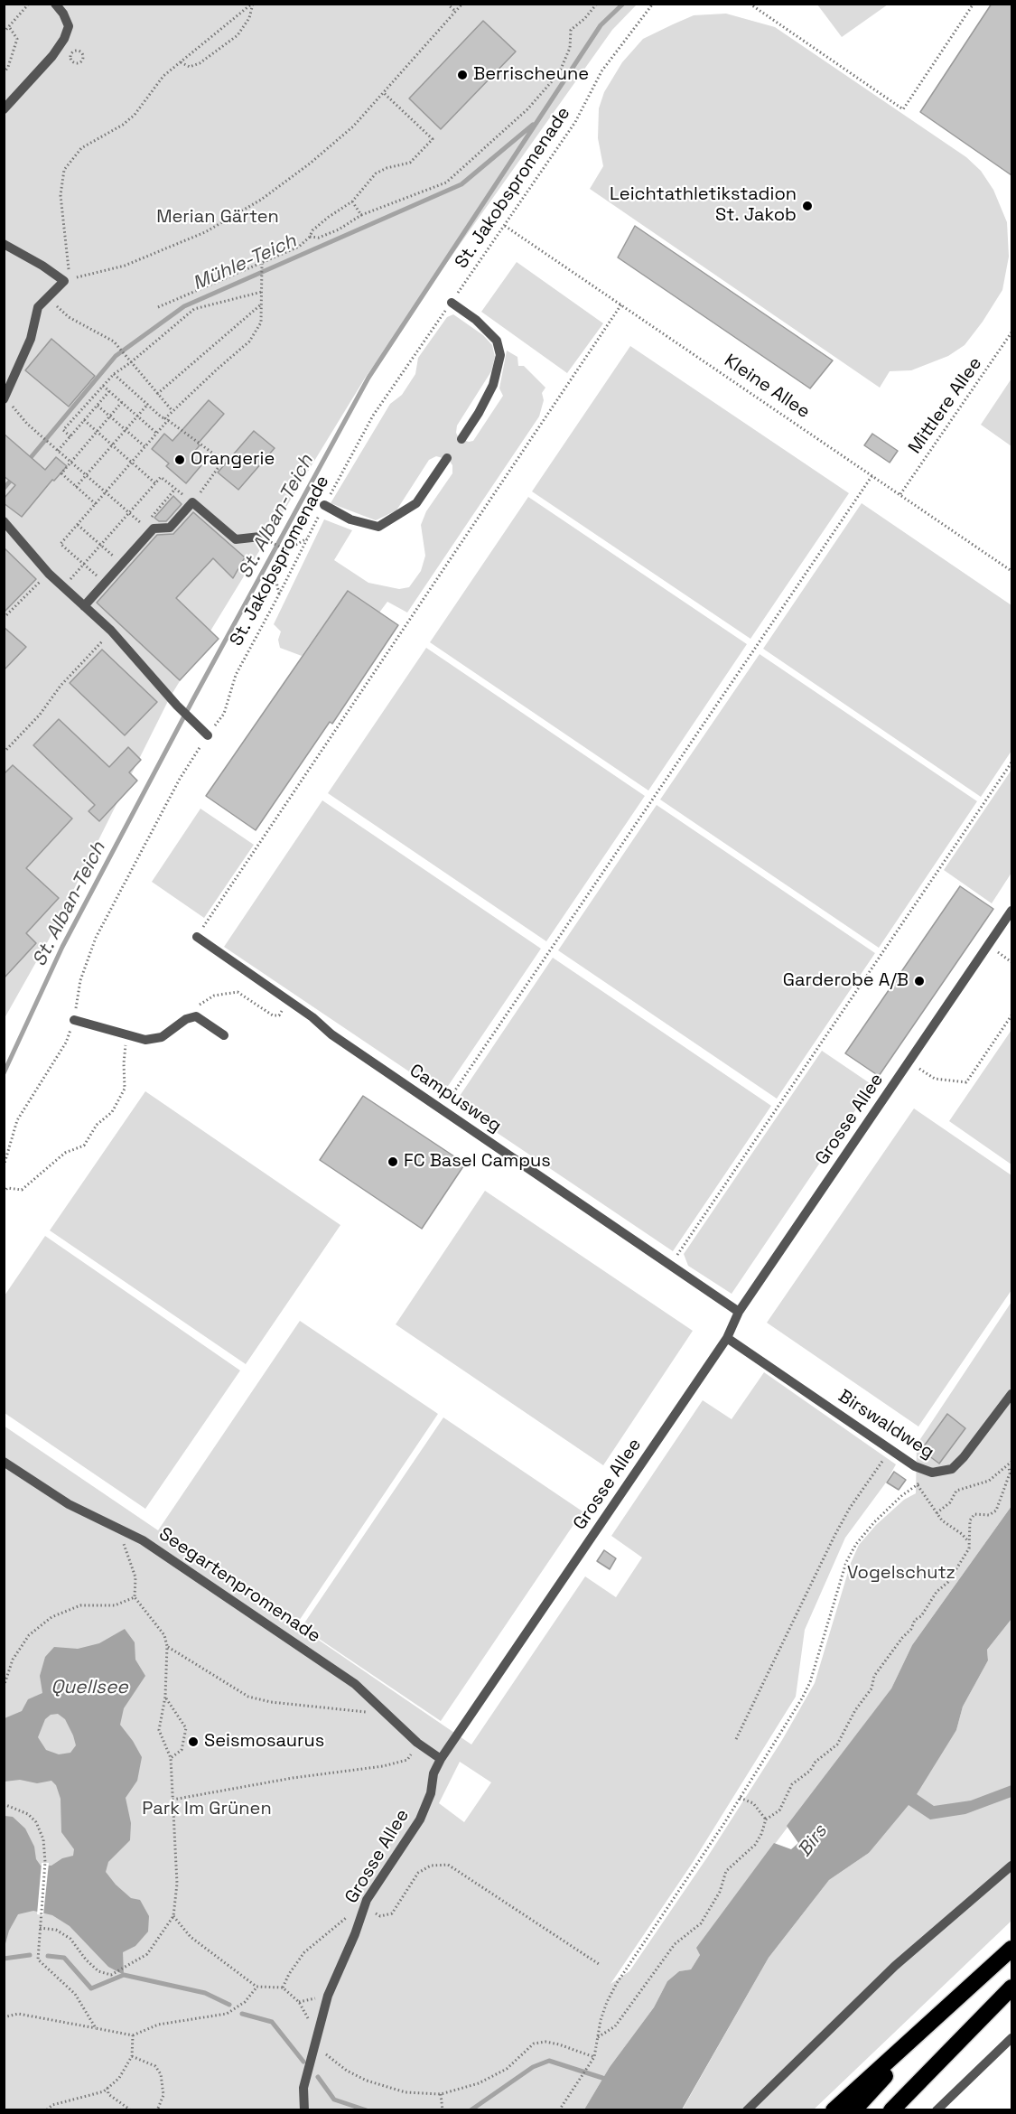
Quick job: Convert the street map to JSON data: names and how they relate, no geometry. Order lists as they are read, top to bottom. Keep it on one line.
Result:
{"streets":{"lane":["Campusweg","Grosse Allee","Birswaldweg","Seegartenpromenade"],"path":["St. Jakobspromenade","Kleine Allee","Mittlere Allee"]},"crossings":[["St. Jakobspromenade","Kleine Allee"],["Kleine Allee","Mittlere Allee"],["Campusweg","Grosse Allee"],["Grosse Allee","Birswaldweg"],["Grosse Allee","Seegartenpromenade"]],"water":["Mühle-Teich","St. Alban-Teich","Quellsee","Birs"],"parks":["Merian Gärten","Vogelschutz","Park Im Grünen"],"places":["Berrischeune","Leichtathletikstadion St. Jakob","Orangerie","Garderobe A/B","FC Basel Campus","Seismosaurus"]}
